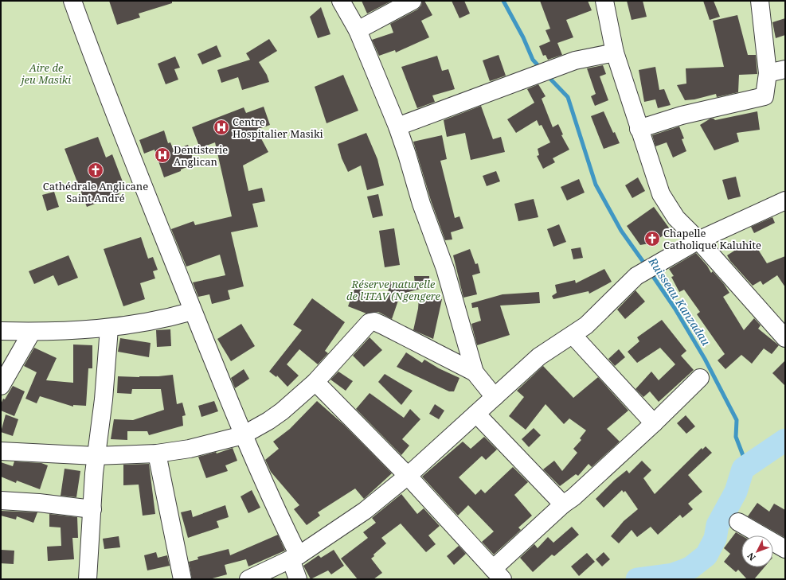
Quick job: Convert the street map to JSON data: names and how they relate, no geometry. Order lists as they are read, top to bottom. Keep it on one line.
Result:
{"water":["Ruisseau Kanzadau"],"parks":["Aire de jeu Masiki","Réserve naturelle de l'ITAV (Ngengere"],"places":{"hospital":["Centre Hospitalier Masiki","Dentisterie Anglican"],"church":["Cathédrale Anglicane Saint André","Chapelle Catholique Kaluhite"]},"north":"bottom left"}
